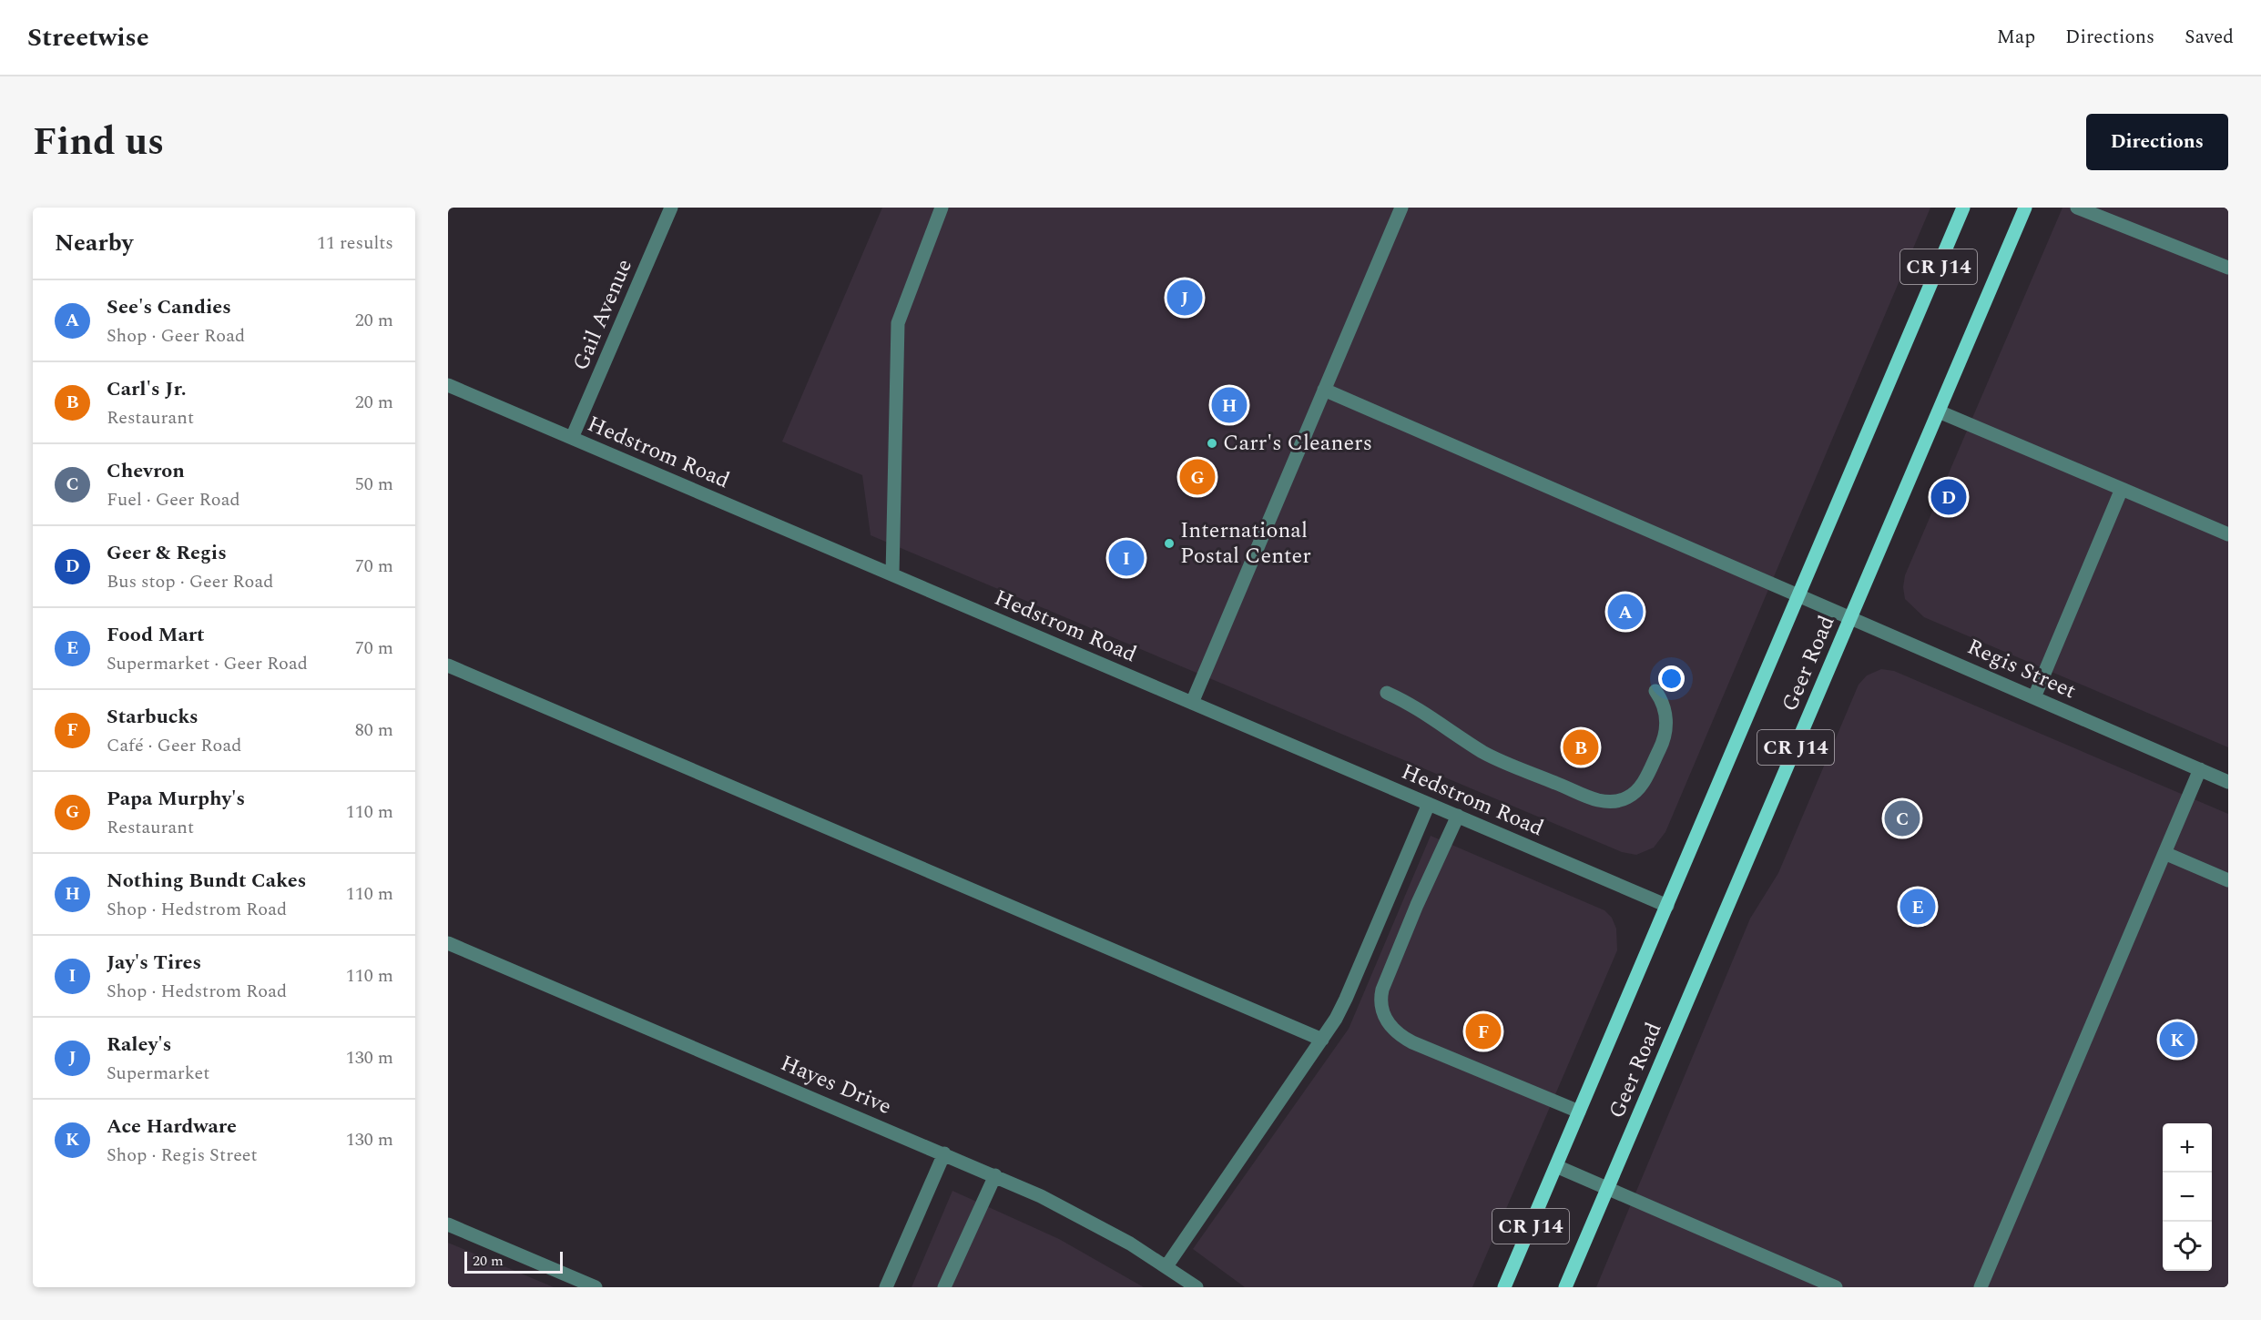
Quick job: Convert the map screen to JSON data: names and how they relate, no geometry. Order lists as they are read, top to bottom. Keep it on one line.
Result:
{"streets":{"main road":["CR J14","Geer Road"],"street":["Gail Avenue","Hedstrom Road","Regis Street","Hayes Drive"]},"crossings":[["Gail Avenue","Hedstrom Road"],["Hedstrom Road","Geer Road"],["Geer Road","Regis Street"]],"places":["Carr's Cleaners","International Postal Center"],"scale_bar":"20 m","page":{"header":"Streetwise","nav":["Map","Directions","Saved"],"title":"Find us","buttons":"Directions","heading":["Nearby","11 results"],"pins":["J","H","G","D","I","A","B","C","E","F","K"],"list":[{"mark":"A","name":"See's Candies","note":"Shop · Geer Road","value":"20 m"},{"mark":"B","name":"Carl's Jr.","note":"Restaurant","value":"20 m"},{"mark":"C","name":"Chevron","note":"Fuel · Geer Road","value":"50 m"},{"mark":"D","name":"Geer & Regis","note":"Bus stop · Geer Road","value":"70 m"},{"mark":"E","name":"Food Mart","note":"Supermarket · Geer Road","value":"70 m"},{"mark":"F","name":"Starbucks","note":"Café · Geer Road","value":"80 m"},{"mark":"G","name":"Papa Murphy's","note":"Restaurant","value":"110 m"},{"mark":"H","name":"Nothing Bundt Cakes","note":"Shop · Hedstrom Road","value":"110 m"},{"mark":"I","name":"Jay's Tires","note":"Shop · Hedstrom Road","value":"110 m"},{"mark":"J","name":"Raley's","note":"Supermarket","value":"130 m"},{"mark":"K","name":"Ace Hardware","note":"Shop · Regis Street","value":"130 m"}],"map_buttons":["+","−"],"scale":"20 m"}}
